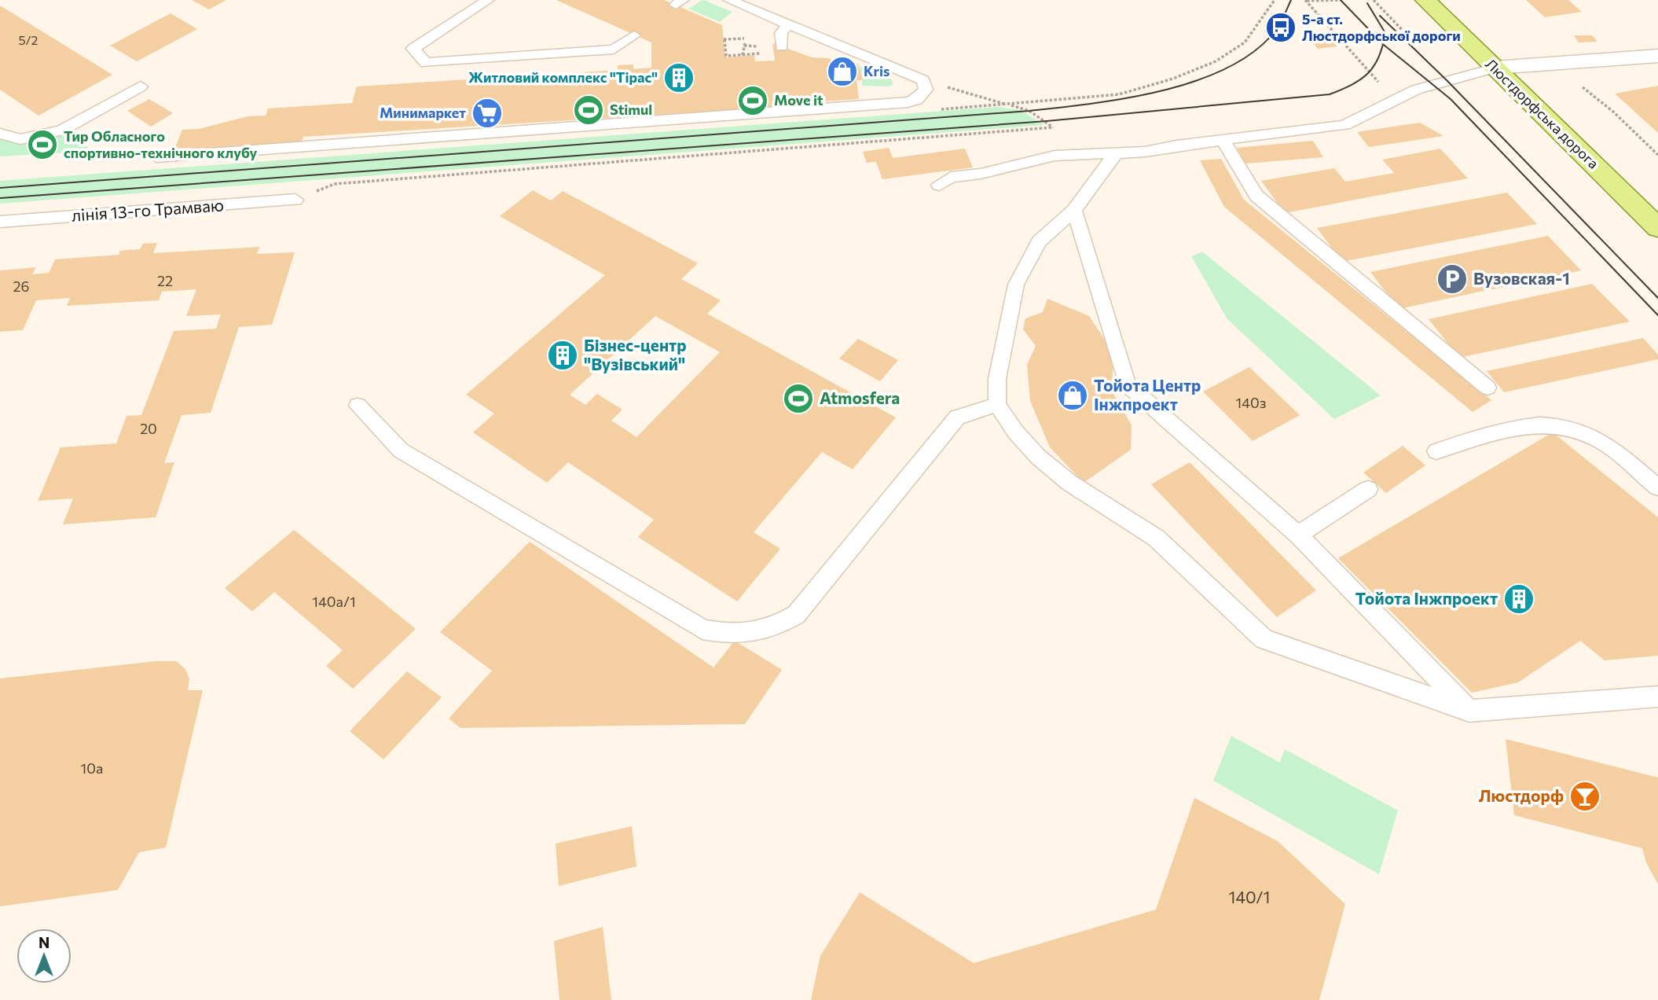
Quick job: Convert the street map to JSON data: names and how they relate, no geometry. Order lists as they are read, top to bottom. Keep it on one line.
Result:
{"streets":{"main road":["Люстдорфська дорога"],"lane":["лінія 13-го Трамваю"]},"places":{"bus stop":["5-а ст. Люстдорфської дороги"],"shop":["Kris","Тойота Центр Інжпроект"],"building":["Житловий комплекс \"Тірас\"","Бізнес-центр \"Вузівський\"","Тойота Інжпроект"],"sports":["Move it","Stimul","Тир Обласного спортивно-технічного клубу","Atmosfera"],"supermarket":["Минимаркет"],"parking":["Вузовская-1"],"bar":["Люстдорф"]},"house_numbers":["5/2","22","26","140з","20","140а/1","10а","140/1"],"north":"top"}
